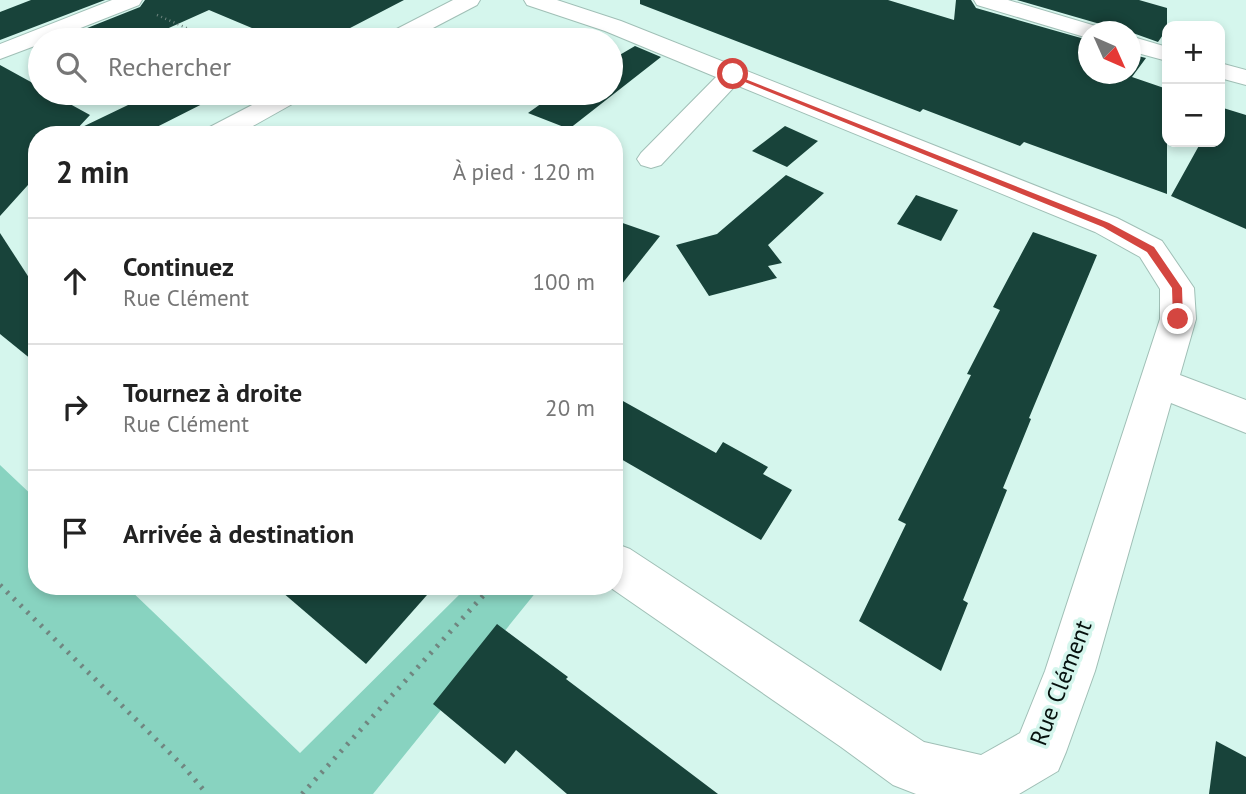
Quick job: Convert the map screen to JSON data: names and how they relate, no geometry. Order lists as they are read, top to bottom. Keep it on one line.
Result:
{"streets":{"street":["Rue Clément"]},"north":"bottom right","page":{"map_buttons":["+","−"],"search":"Rechercher","heading":["2 min","À pied · 120 m"],"list":[["Continuez","Rue Clément","100 m"],["Tournez à droite","Rue Clément","20 m"],"Arrivée à destination"]}}
